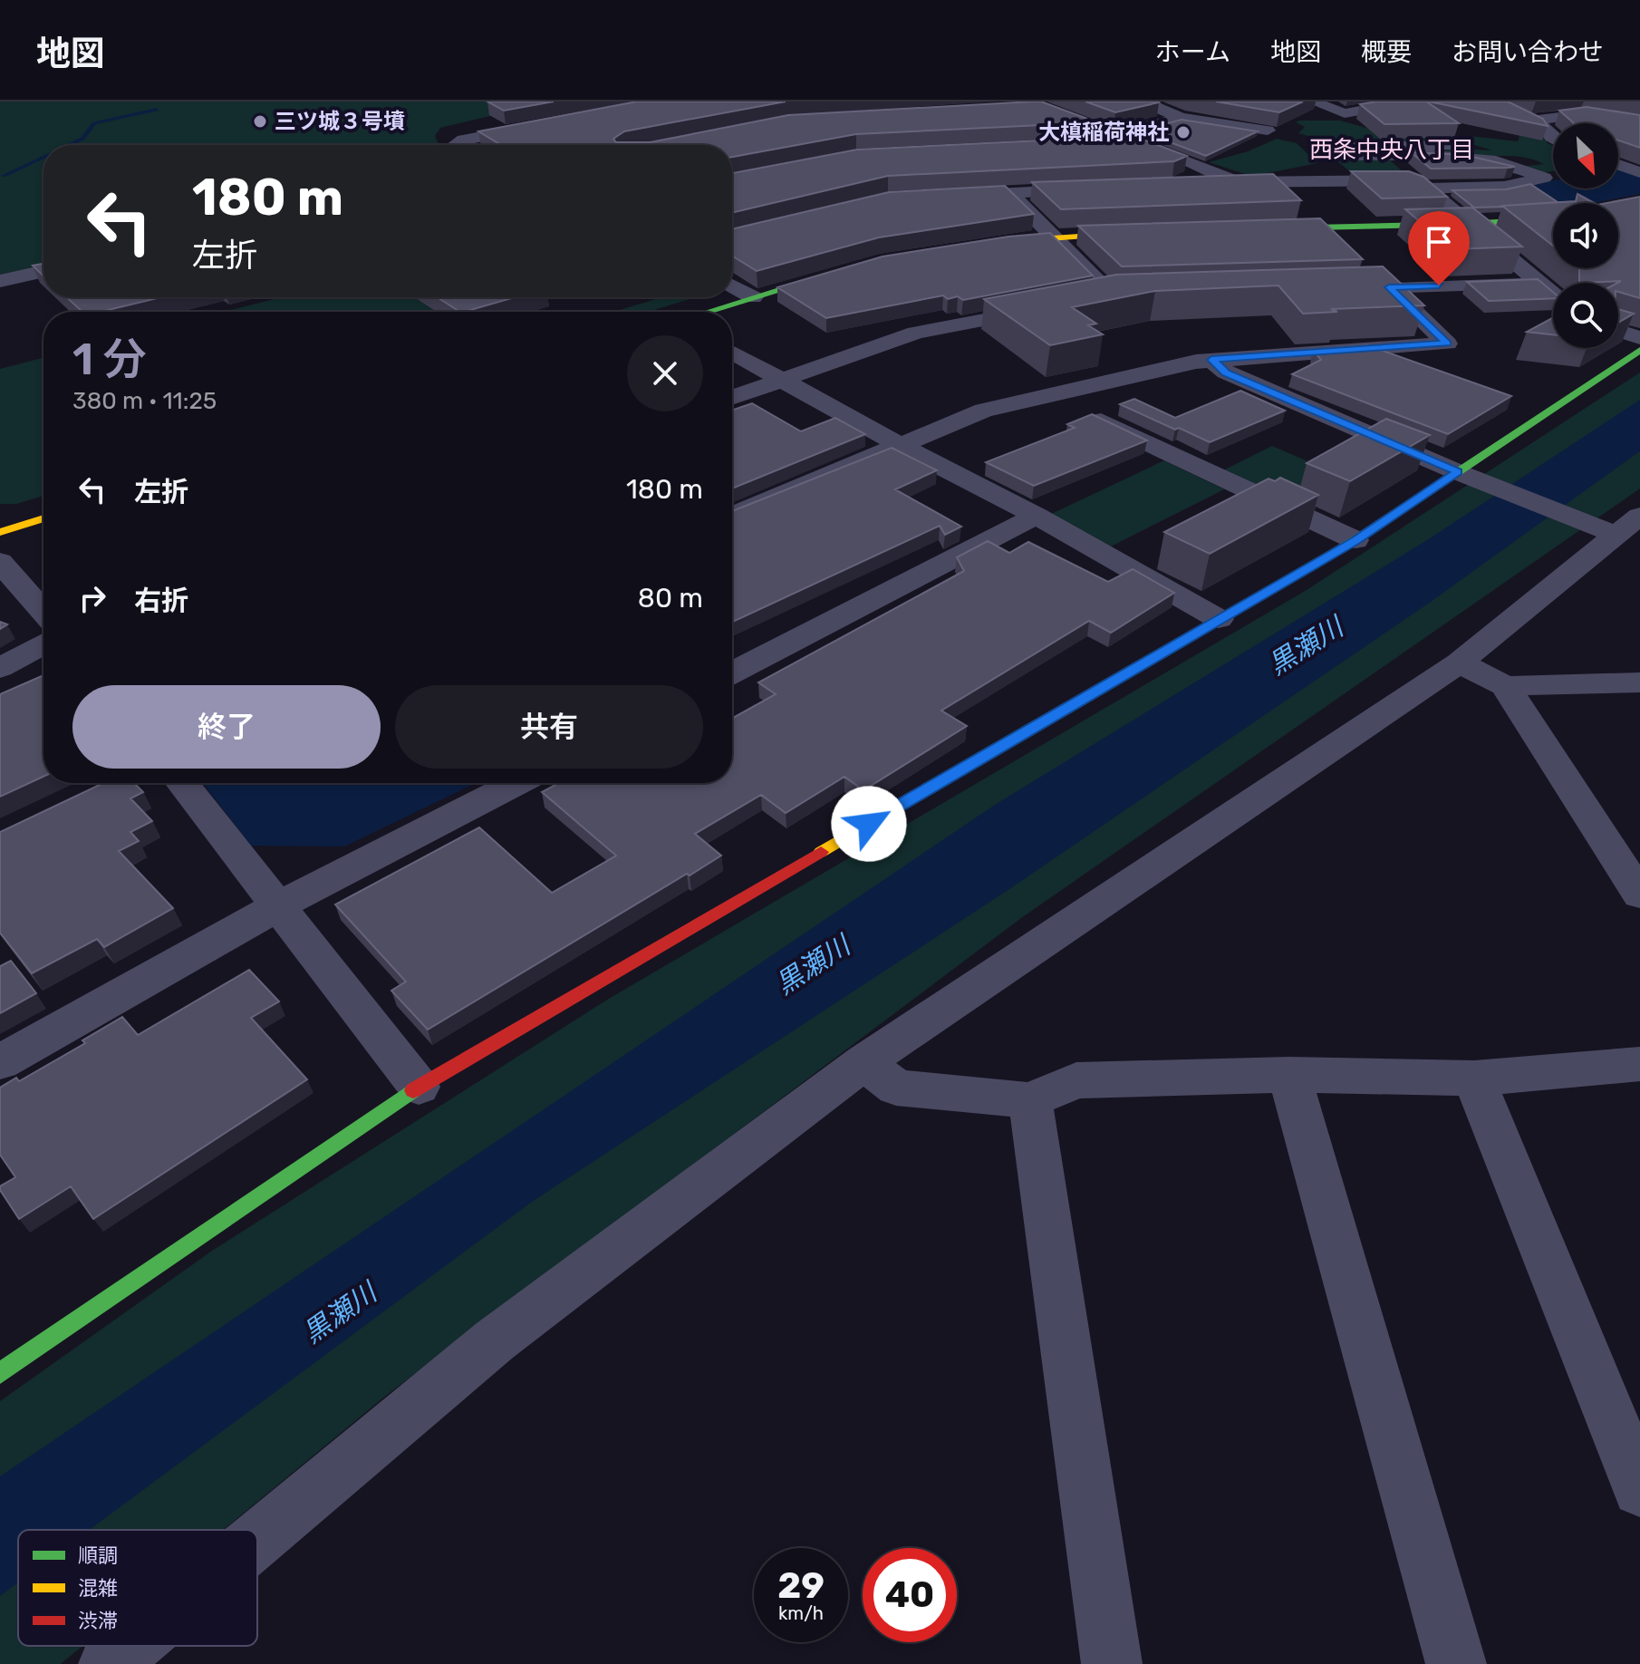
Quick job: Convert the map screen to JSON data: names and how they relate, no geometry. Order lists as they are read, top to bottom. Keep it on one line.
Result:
{"districts":["西条中央八丁目"],"water":["黒瀬川"],"places":["三ツ城３号墳","大槙稲荷神社"],"legend":["順調","混雑","渋滞"],"north":"bottom right","page":{"header":"地図","nav":["ホーム","地図","概要","お問い合わせ"],"turn":["180 m","左折"],"heading":["1 分","380 m · 11:25"],"list":[{"name":"左折","value":"180 m"},{"name":"右折","value":"80 m"}],"buttons":["終了","共有"],"speed":"29 km/h","limit":"40"}}
